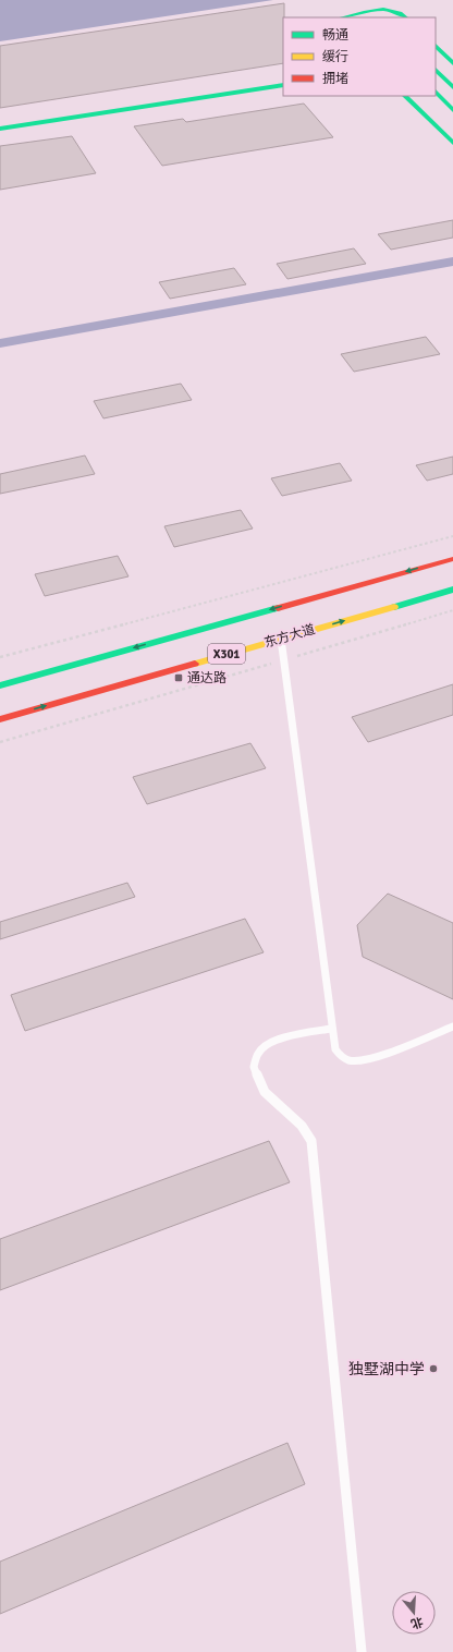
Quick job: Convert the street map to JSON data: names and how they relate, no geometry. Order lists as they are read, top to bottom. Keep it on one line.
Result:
{"streets":{"main road":["东方大道","X301"]},"places":{"transit":["通达路"],"other":["独墅湖中学"]},"legend":["畅通","缓行","拥堵"],"north":"bottom"}
